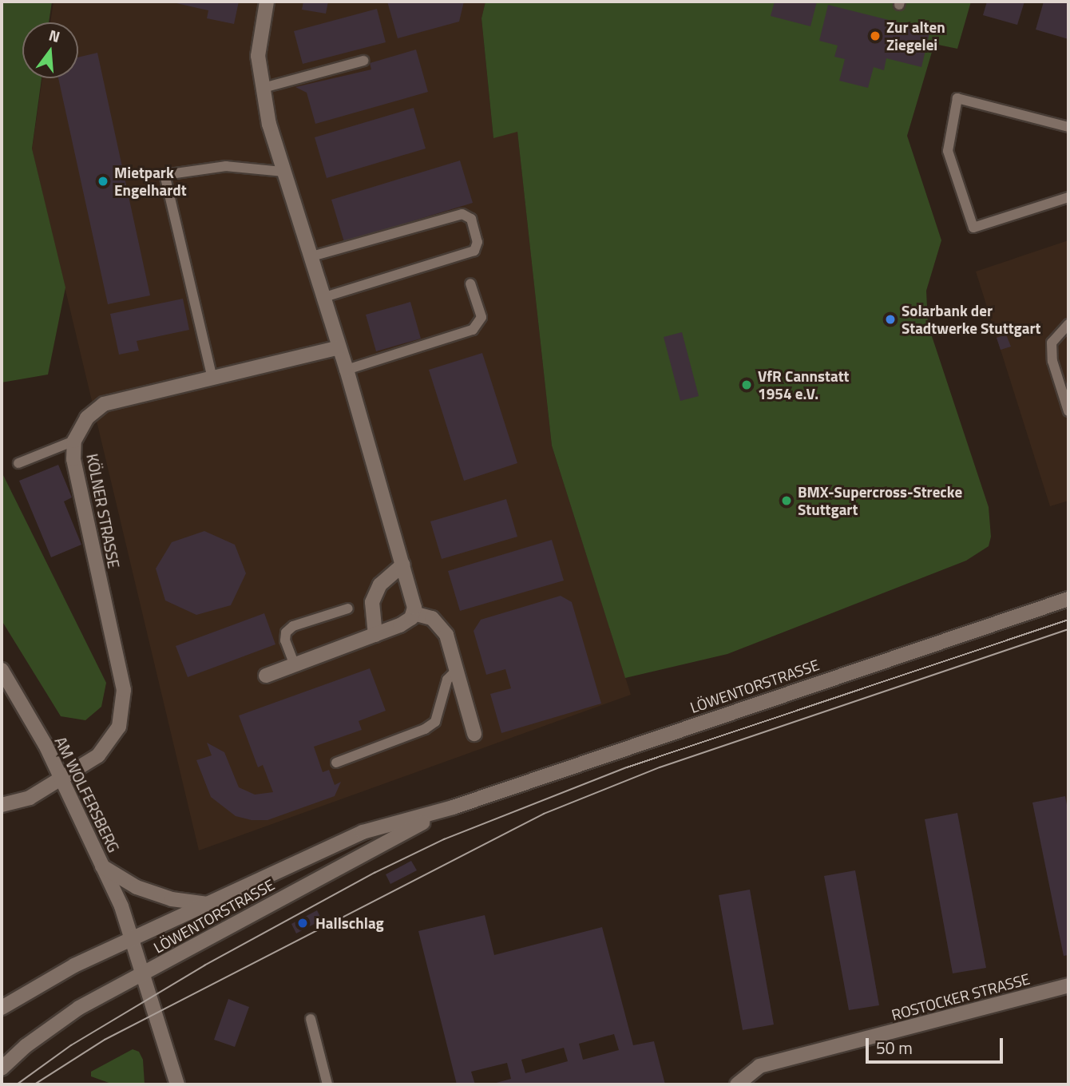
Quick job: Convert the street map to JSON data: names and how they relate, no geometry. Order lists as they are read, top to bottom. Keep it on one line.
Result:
{"streets":{"main road":["KÖLNER STRASSE","LÖWENTORSTRASSE","AM WOLFERSBERG","ROSTOCKER STRASSE"]},"crossings":[["KÖLNER STRASSE","AM WOLFERSBERG"],["LÖWENTORSTRASSE","AM WOLFERSBERG"]],"places":["Zur alten Ziegelei","Mietpark Engelhardt","Solarbank der Stadtwerke Stuttgart","VfR Cannstatt 1954 e.V.","BMX-Supercross-Strecke Stuttgart","Hallschlag"],"scale_bar":"50 m","north":"top"}
